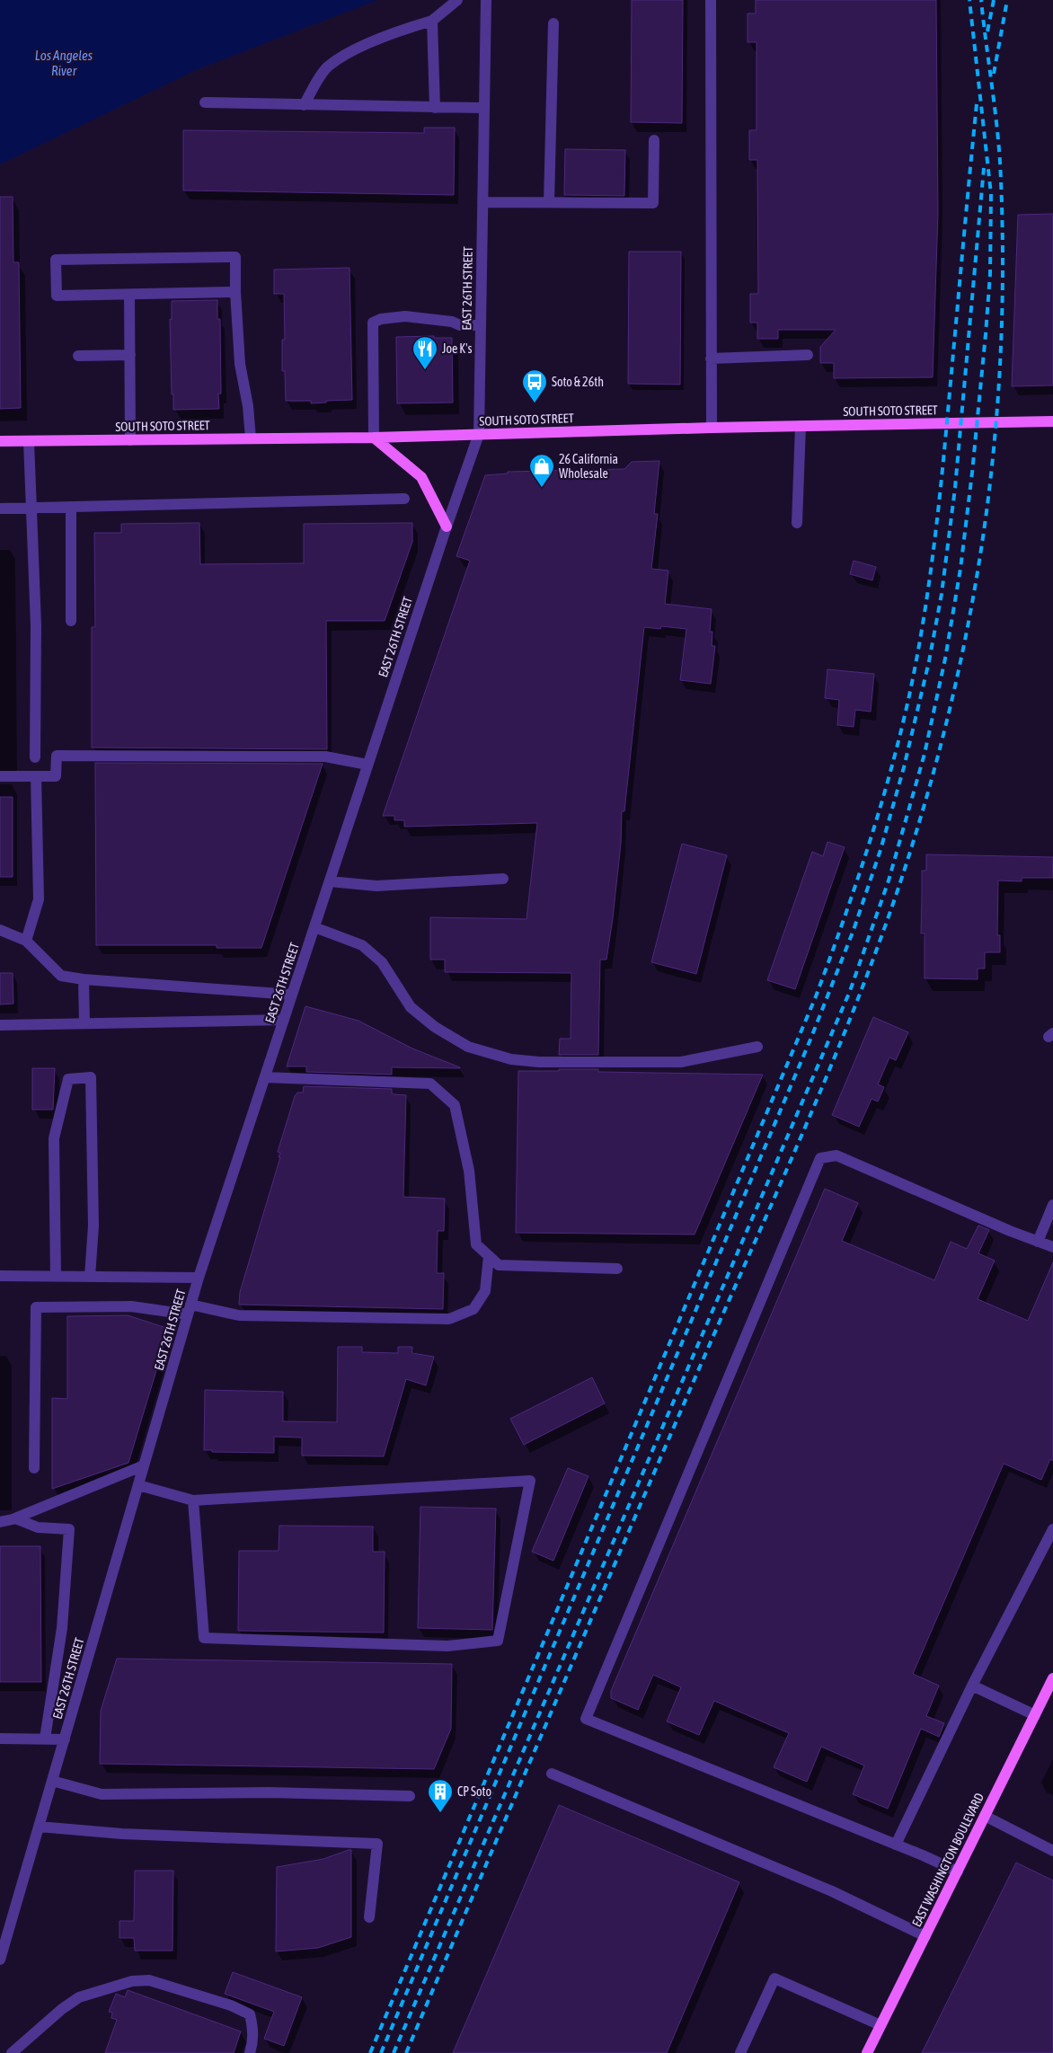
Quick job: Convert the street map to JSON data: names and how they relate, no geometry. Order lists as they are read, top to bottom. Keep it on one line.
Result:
{"streets":{"main road":["SOUTH SOTO STREET","EAST WASHINGTON BOULEVARD"],"street":["EAST 26TH STREET"]},"crossings":[["EAST 26TH STREET","SOUTH SOTO STREET"]],"water":["Los Angeles River"],"places":{"restaurant":["Joe K's"],"bus stop":["Soto & 26th"],"shop":["26 California Wholesale"],"building":["CP Soto"]}}
